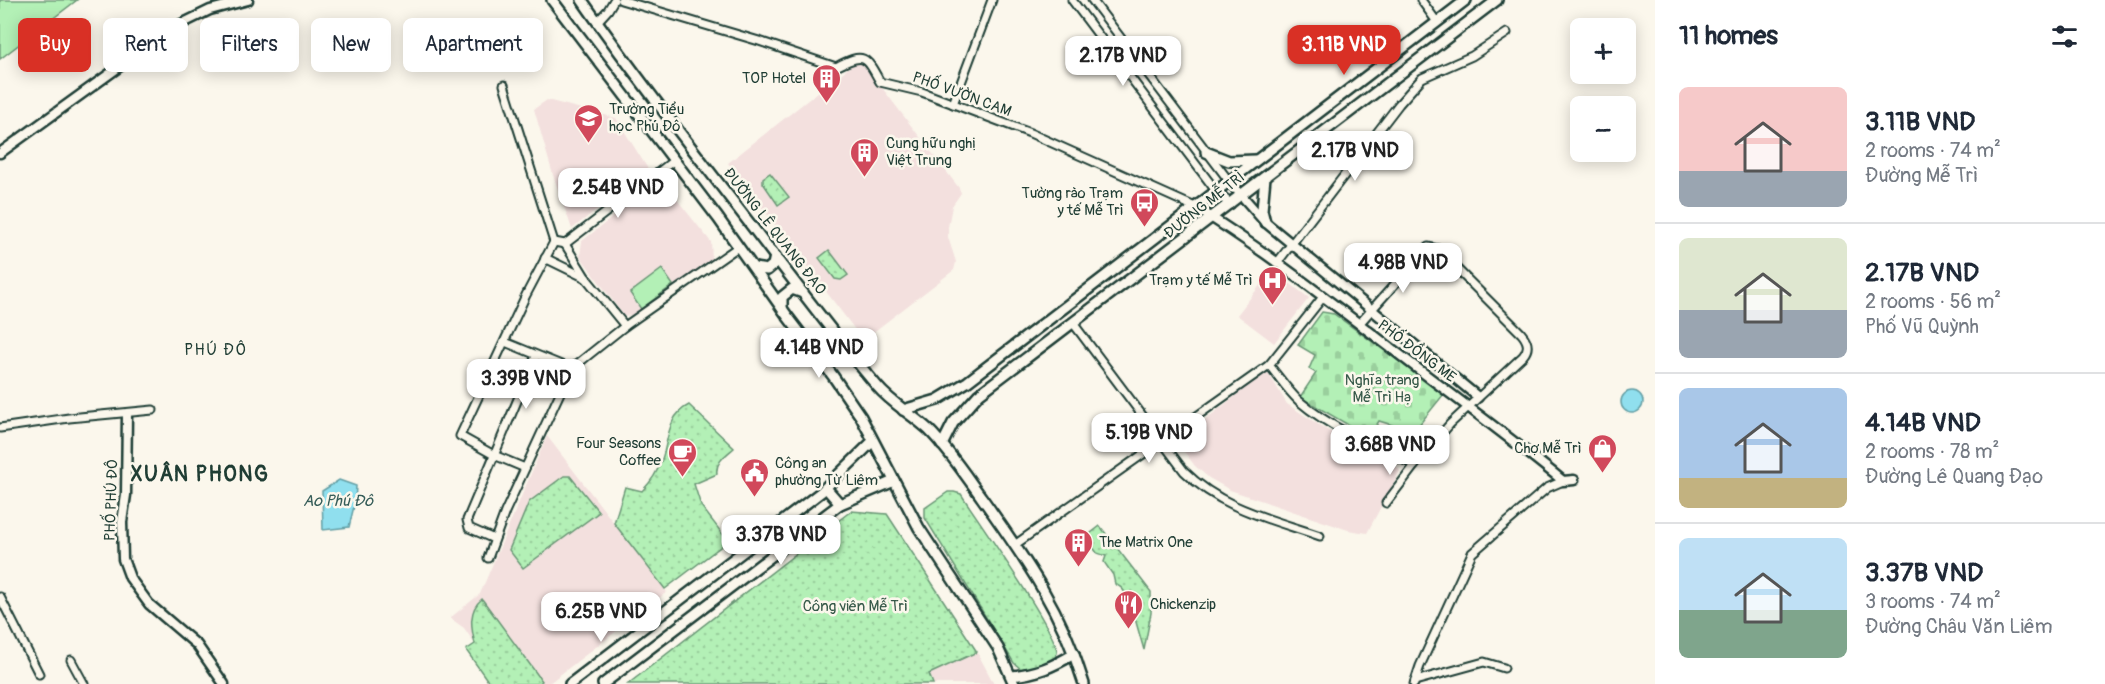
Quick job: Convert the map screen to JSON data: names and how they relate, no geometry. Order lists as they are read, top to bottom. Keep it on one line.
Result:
{"streets":{"main road":["ĐƯỜNG MỄ TRÌ","ĐƯỜNG LÊ QUANG ĐẠO"],"street":["PHỐ VƯỜN CAM","PHỐ ĐỒNG ME","PHỐ PHÚ ĐÔ"]},"crossings":[["PHỐ VƯỜN CAM","ĐƯỜNG MỄ TRÌ"],["PHỐ VƯỜN CAM","PHỐ ĐỒNG ME"],["ĐƯỜNG MỄ TRÌ","ĐƯỜNG LÊ QUANG ĐẠO"],["ĐƯỜNG MỄ TRÌ","PHỐ ĐỒNG ME"]],"districts":["PHÚ ĐÔ","XUÂN PHONG"],"water":["Ao Phú Đô"],"parks":["Nghĩa trang Mễ Trì Hạ","Công viên Mễ Trì"],"places":{"building":["TOP Hotel","Cung hữu nghị Việt Trung","The Matrix One"],"school or university":["Trường Tiểu học Phú Đô"],"bus stop":["Tường rào Trạm y tế Mễ Trì"],"hospital":["Trạm y tế Mễ Trì"],"shop":["Chợ Mễ Trì"],"cafe":["Four Seasons Coffee"],"public building":["Công an phường Từ Liêm"],"restaurant":["Chickenzip"]},"page":{"heading":"11 homes","map_buttons":["+","−"],"chip":["Buy","Rent","Filters","New","Apartment"],"price":["3.11B VND","2.17B VND","2.17B VND","2.54B VND","4.98B VND","4.14B VND","3.39B VND","5.19B VND","3.68B VND","3.37B VND","6.25B VND"],"list":[{"name":"3.11B VND","note":"2 rooms · 74 m² · Đường Mễ Trì"},{"name":"2.17B VND","note":"2 rooms · 56 m² · Phố Vũ Quỳnh"},{"name":"4.14B VND","note":"2 rooms · 78 m² · Đường Lê Quang Đạo"},{"name":"3.37B VND","note":"3 rooms · 74 m² · Đường Châu Văn Liêm"}]}}
